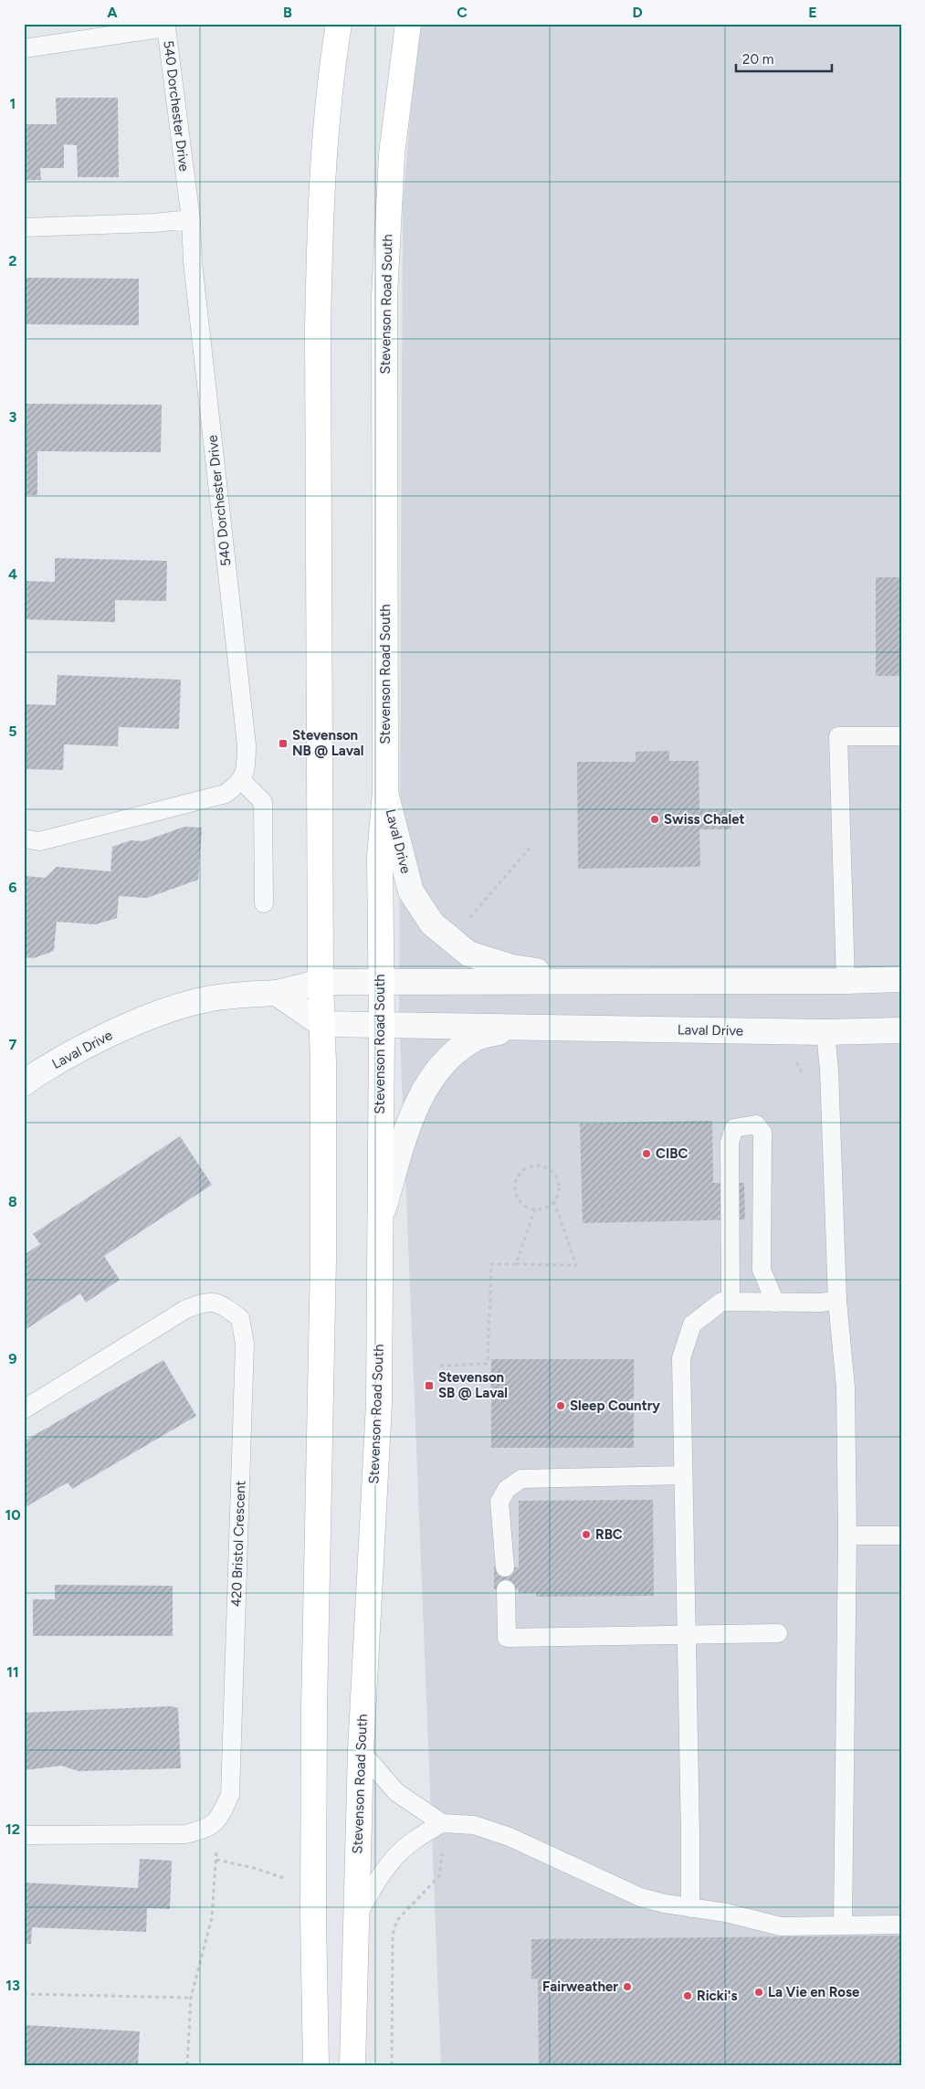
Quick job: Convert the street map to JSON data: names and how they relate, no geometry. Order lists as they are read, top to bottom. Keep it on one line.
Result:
{"streets":{"main road":["Stevenson Road South"],"street":["Laval Drive"],"lane":["540 Dorchester Drive","420 Bristol Crescent"]},"crossings":[["Stevenson Road South","Laval Drive"]],"places":{"transit":["Stevenson NB @ Laval","Stevenson SB @ Laval"],"other":["Swiss Chalet","CIBC","Sleep Country","RBC","Fairweather","La Vie en Rose","Ricki's"]},"scale_bar":"20 m","grid":{"columns":["A","B","C","D","E"],"rows":["1","2","3","4","5","6","7","8","9","10","11","12","13"]}}
